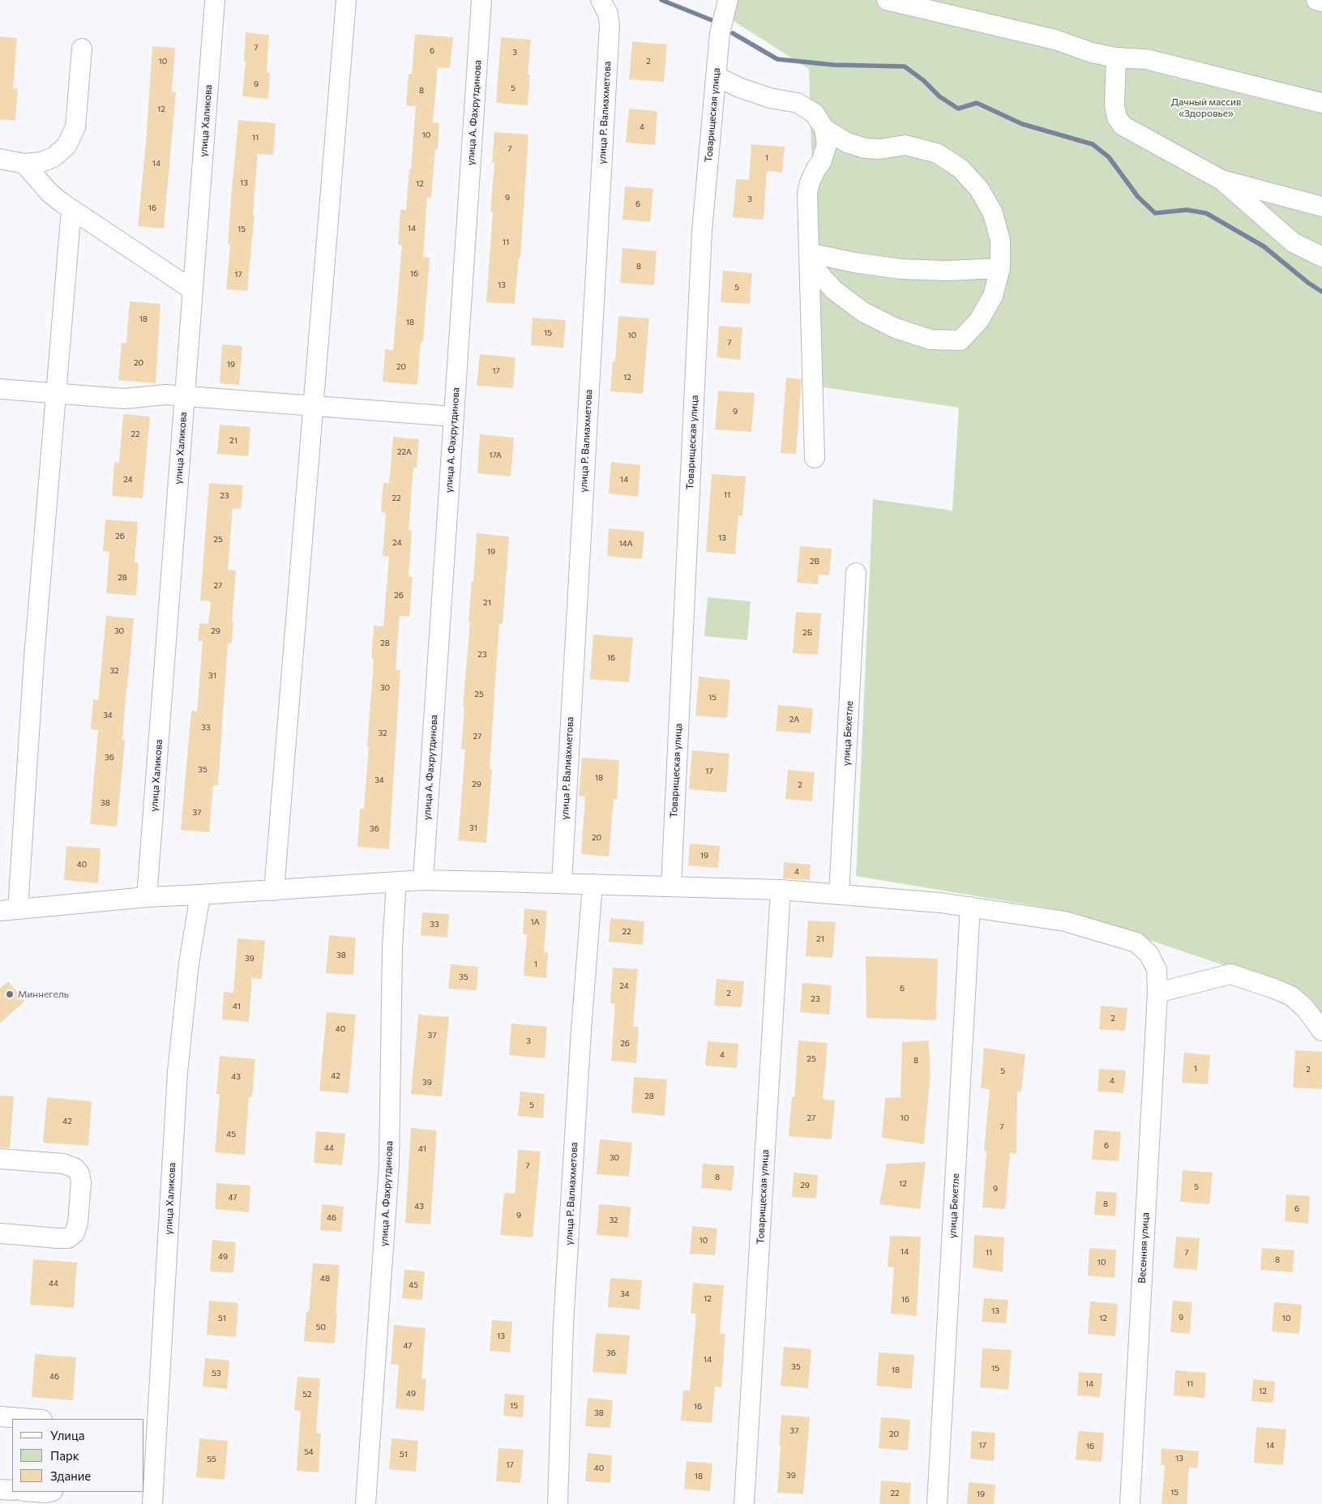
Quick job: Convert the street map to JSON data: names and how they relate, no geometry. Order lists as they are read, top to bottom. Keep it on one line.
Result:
{"streets":{"street":["улица А. Фахрутдинова","улица Р. Валиахметова","Товарищеская улица","улица Халикова","улица Бехетле","Весенняя улица"]},"crossings":[["улица А. Фахрутдинова","Весенняя улица"],["улица Р. Валиахметова","Весенняя улица"],["Товарищеская улица","Весенняя улица"],["улица Халикова","Весенняя улица"],["улица Бехетле","Весенняя улица"]],"parks":["Дачный массив «Здоровье»"],"places":["Миннегель"],"house_numbers":["7","6","3","10","2","9","5","8","12","4","10","11","7","1","14","13","12","9","3","6","16","14","15","11","8","16","17","13","5","18","18","15","10","7","20","19","20","17","12","9","22","21","22А","17А","24","14","11","23","22","26","13","25","24","14А","19","2В","28","27","26","21","30","29","2Б","28","23","16","32","31","30","25","15","34","2А","33","32","27","36","35","17","18","34","29","2","38","37","31","36","20","19","40","4","1А","33","22","21","38","39","1","35","24","6","2","23","41","2","40","37","3","26","4","25","8","1","2","5","42","43","4","39","28","5","27","10","42","7","45","6","44","41","30","7","8","12","29","5","9","47","8","43","6","9","46","32","10","14","11","7","49","8","10","48","44","45","34","12","16","13","9","51","12","10","50","13","47","36","14","35","15","18","53","46","14","11","12","49","52","15","16","38","37","20","17","14","16","54","51","13","55","17","40","39","18","15","22","19"],"legend":["Улица","Парк","Здание"]}
